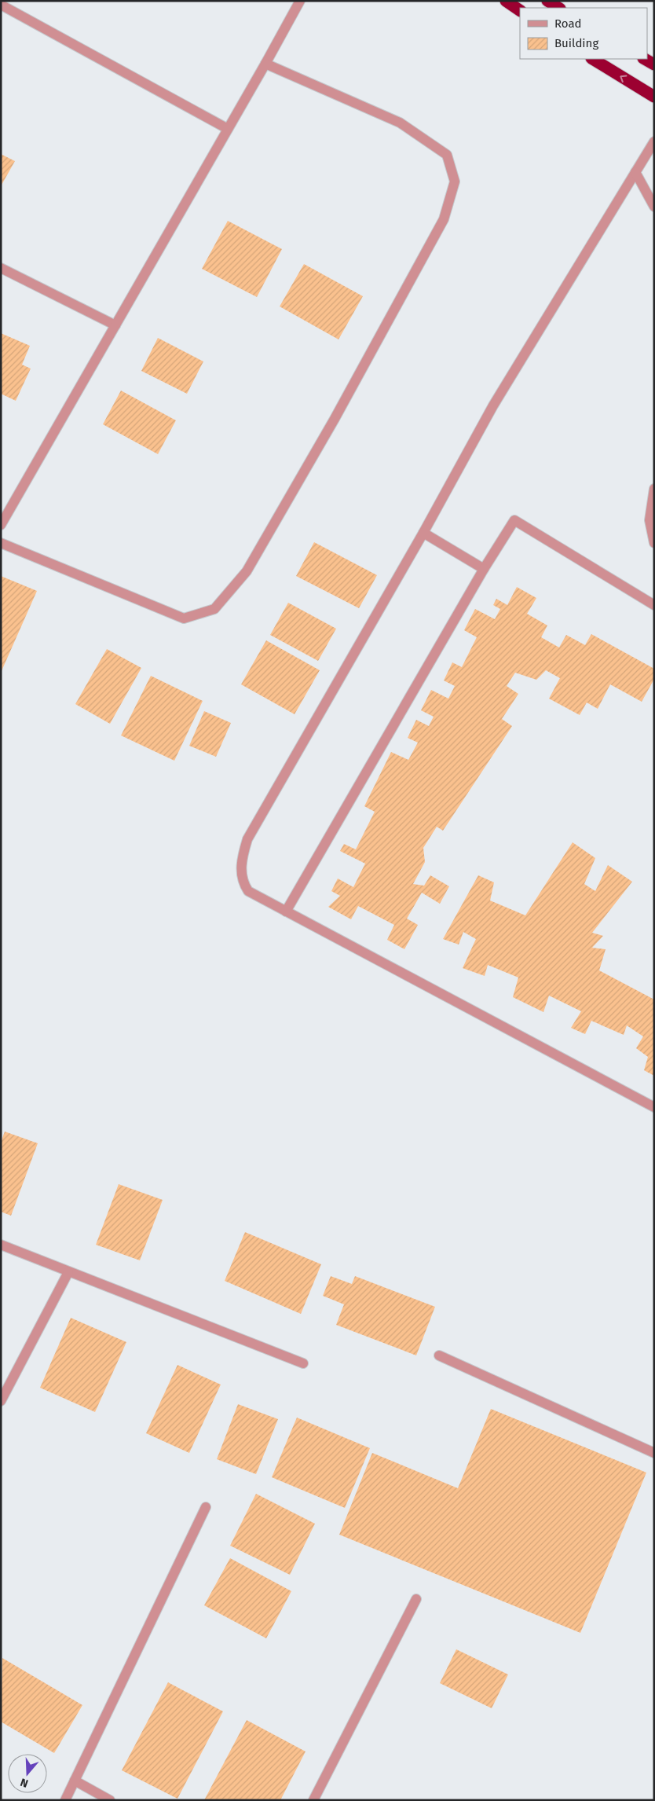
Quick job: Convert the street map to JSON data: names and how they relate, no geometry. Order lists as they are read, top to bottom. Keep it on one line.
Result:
{"legend":["Road","Building"],"north":"bottom"}
